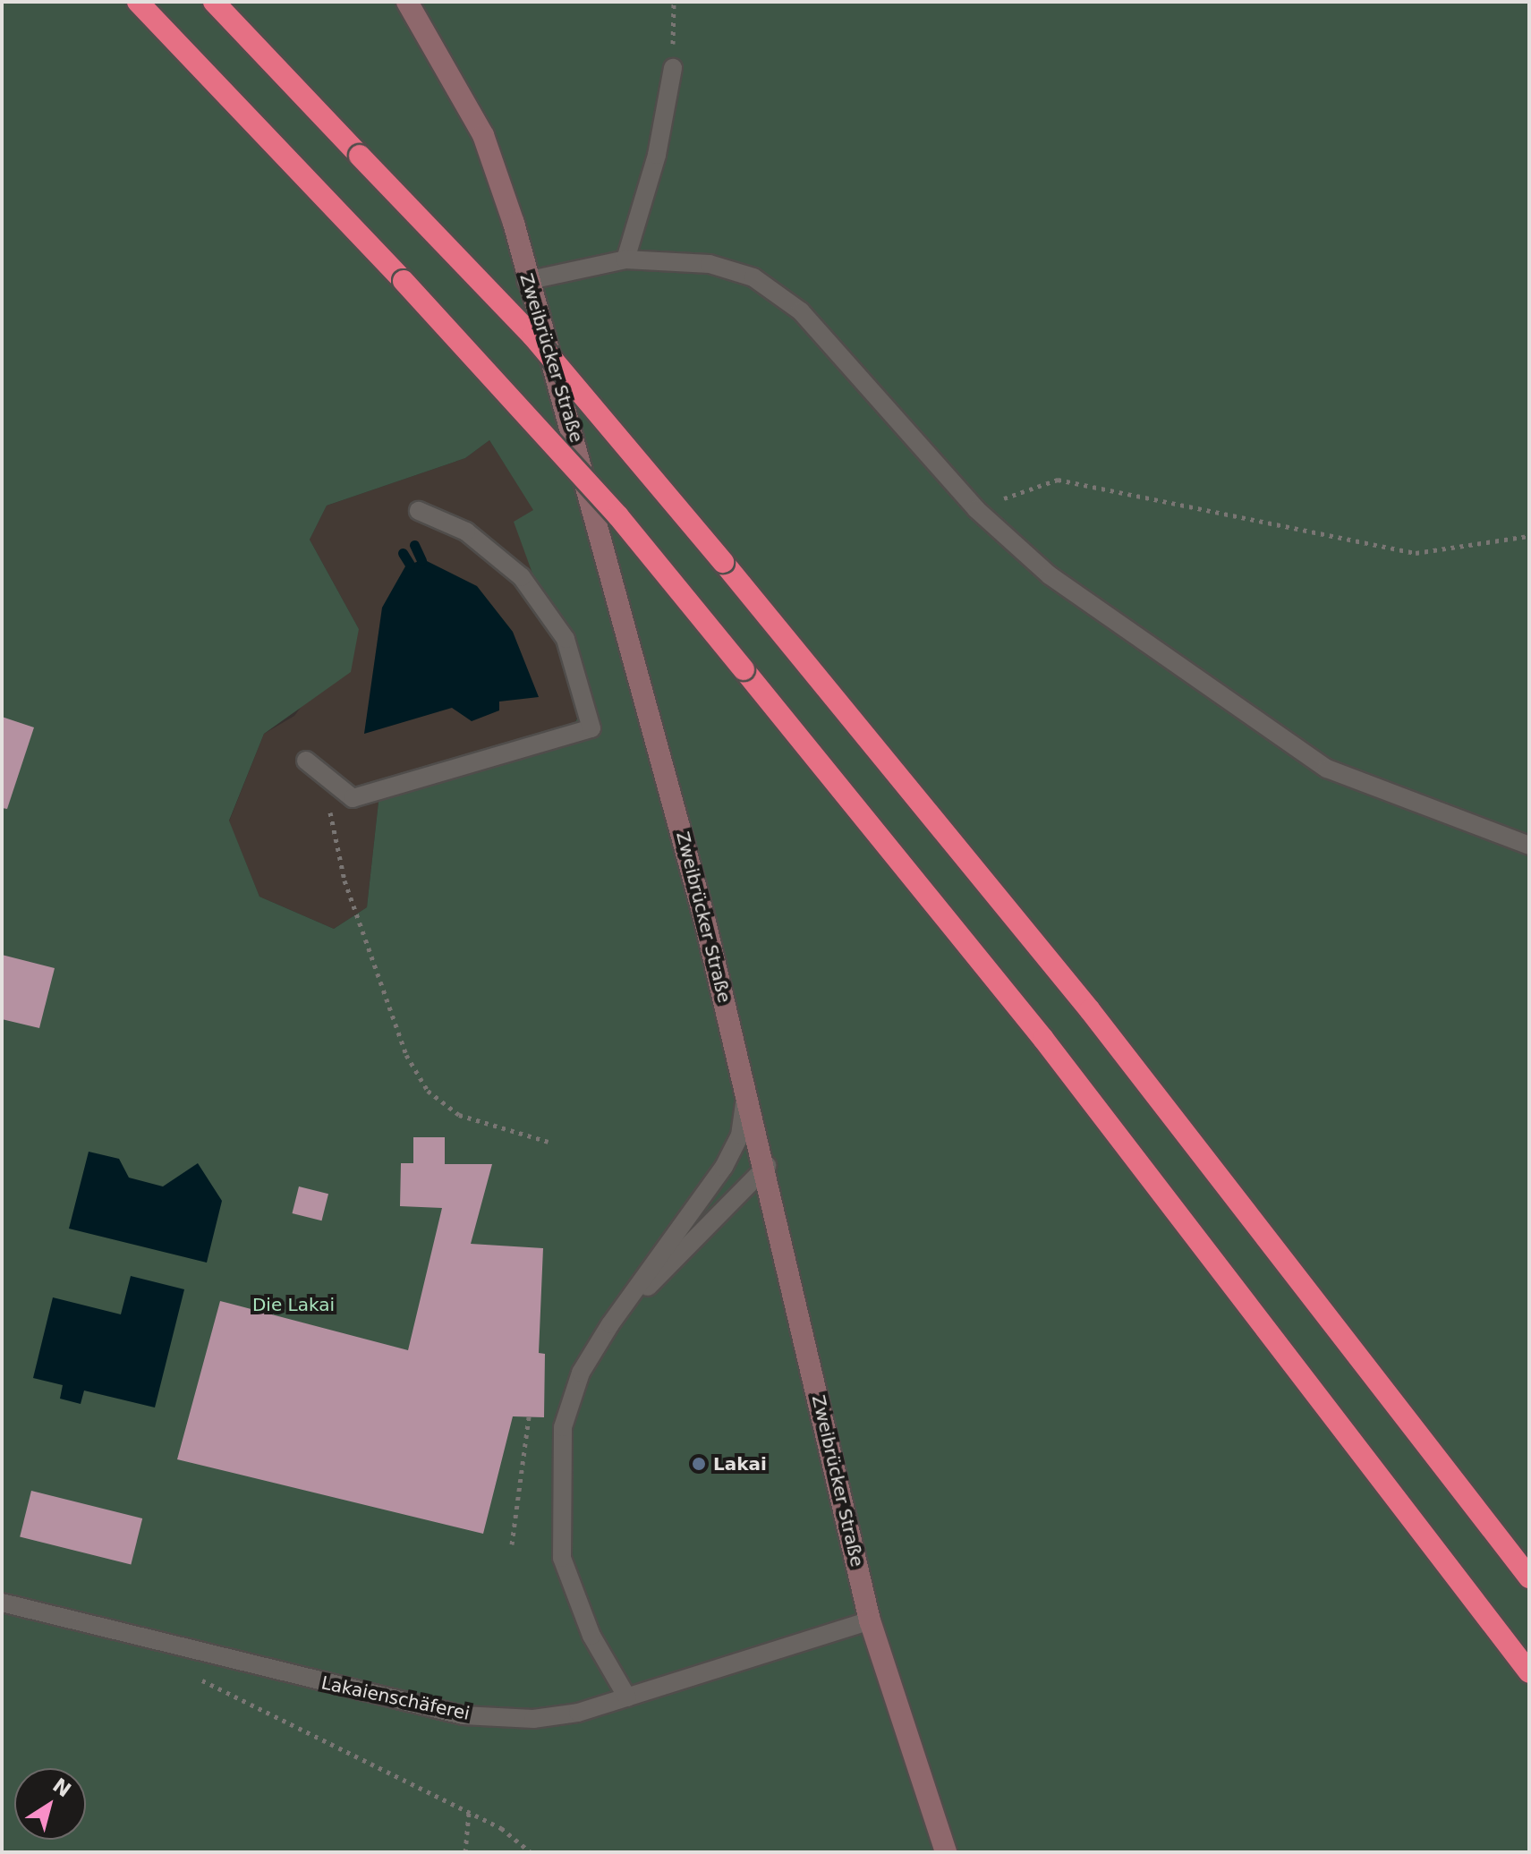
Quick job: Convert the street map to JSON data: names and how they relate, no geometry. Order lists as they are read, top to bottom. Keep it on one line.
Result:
{"streets":{"main road":["Zweibrücker Straße"],"lane":["Lakaienschäferei"]},"crossings":[["Zweibrücker Straße","Lakaienschäferei"]],"parks":["Die Lakai"],"places":["Lakai"],"north":"top right"}
